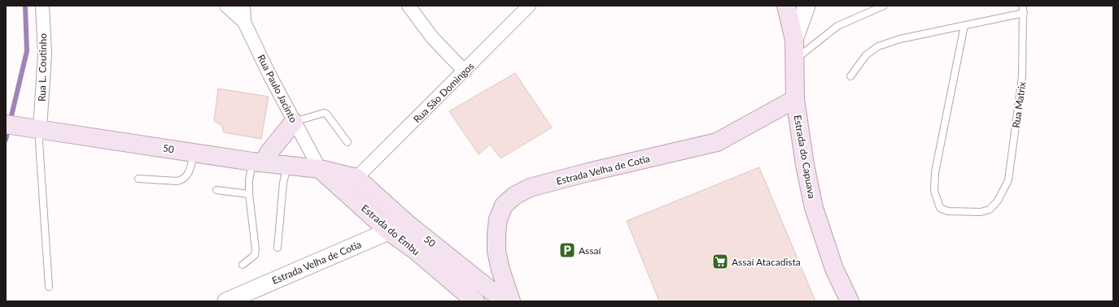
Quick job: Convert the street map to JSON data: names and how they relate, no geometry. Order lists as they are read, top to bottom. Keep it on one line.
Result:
{"streets":{"main road":["50","Estrada do Capuava","Estrada Velha de Cotia","Estrada do Embu"],"street":["Rua L. Coutinho","Rua Paulo Jacinto","Rua São Domingos"],"lane":["Rua Matrix"]},"crossings":[["Rua L. Coutinho","50"],["Rua Paulo Jacinto","50"],["Rua Paulo Jacinto","Estrada do Embu"],["Rua São Domingos","50"],["50","Estrada Velha de Cotia"],["50","Estrada do Embu"],["Estrada do Capuava","Estrada Velha de Cotia"],["Estrada Velha de Cotia","Estrada do Embu"]],"places":{"parking":["Assaí"],"supermarket":["Assaí Atacadista"]}}
